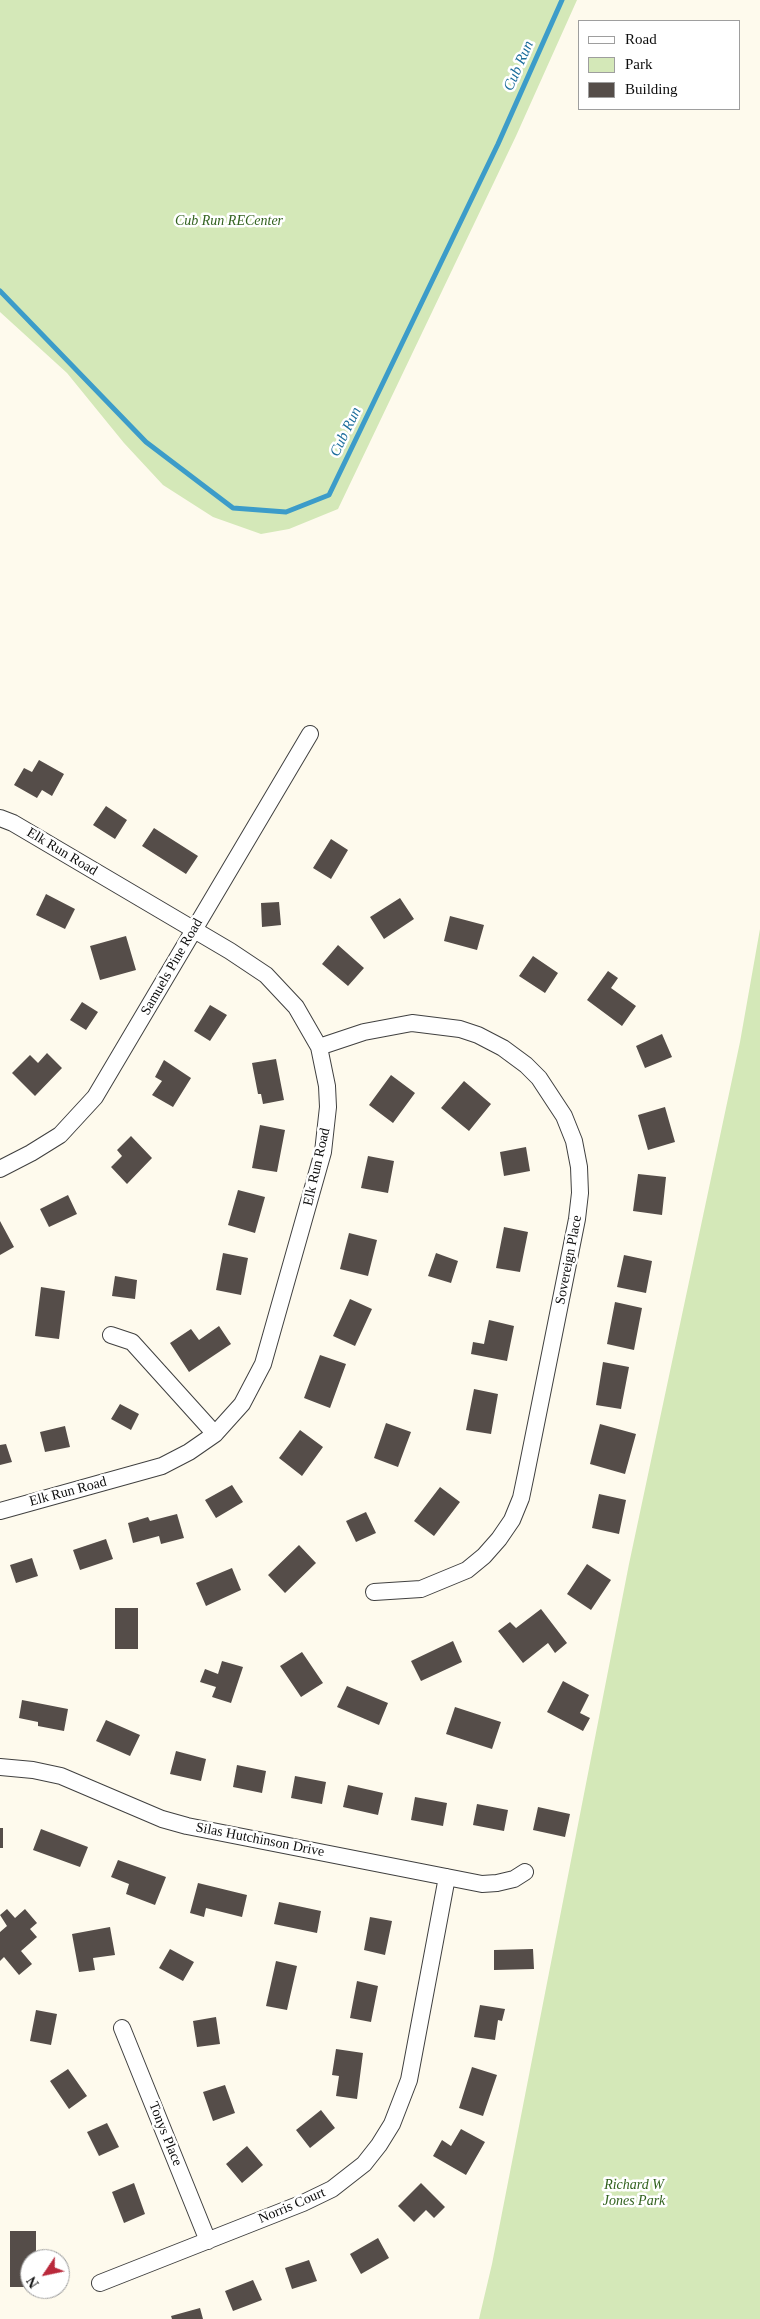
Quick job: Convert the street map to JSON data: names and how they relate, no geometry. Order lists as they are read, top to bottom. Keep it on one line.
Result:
{"streets":{"street":["Elk Run Road","Samuels Pine Road","Sovereign Place","Silas Hutchinson Drive","Tonys Place","Norris Court"]},"crossings":[["Elk Run Road","Samuels Pine Road"],["Elk Run Road","Sovereign Place"],["Silas Hutchinson Drive","Norris Court"],["Tonys Place","Norris Court"]],"water":["Cub Run"],"parks":["Cub Run RECenter","Richard W Jones Park"],"legend":["Road","Park","Building"],"north":"bottom left"}
